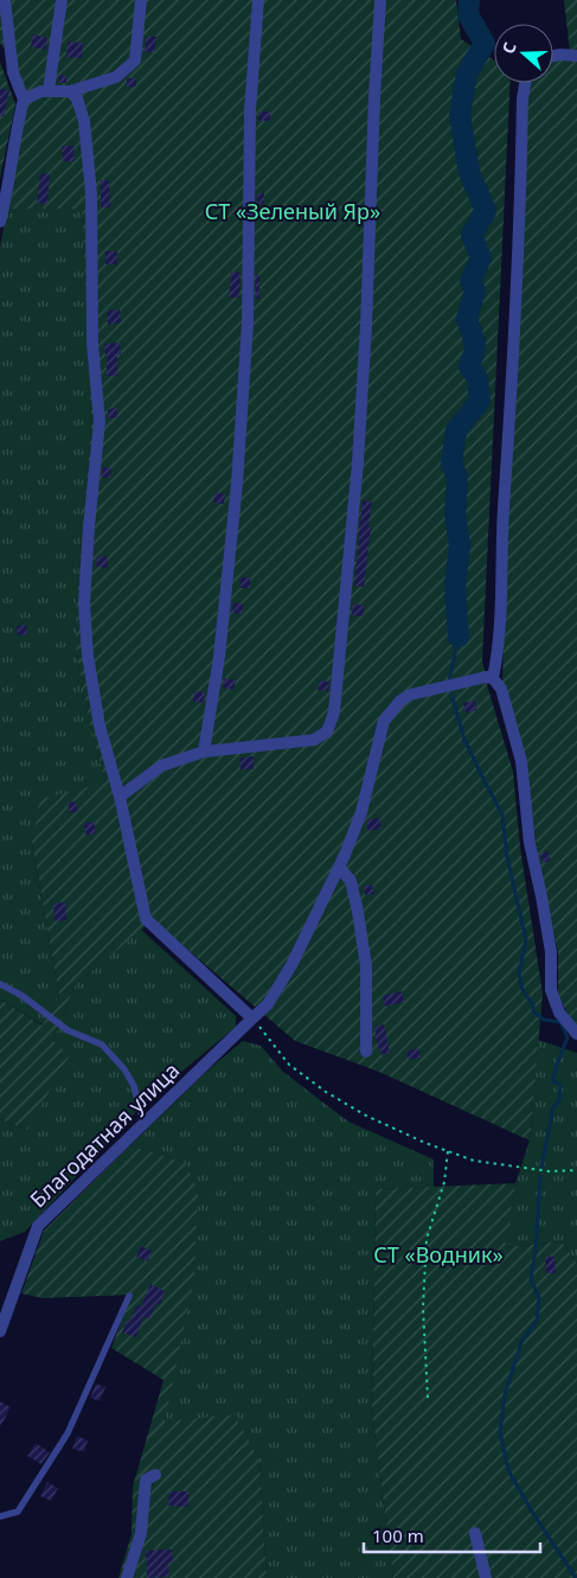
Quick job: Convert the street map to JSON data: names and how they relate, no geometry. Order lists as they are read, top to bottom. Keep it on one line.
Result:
{"streets":{"street":["Благодатная улица"]},"parks":["СТ «Зеленый Яр»","СТ «Водник»"],"scale_bar":"100 m","north":"left"}
